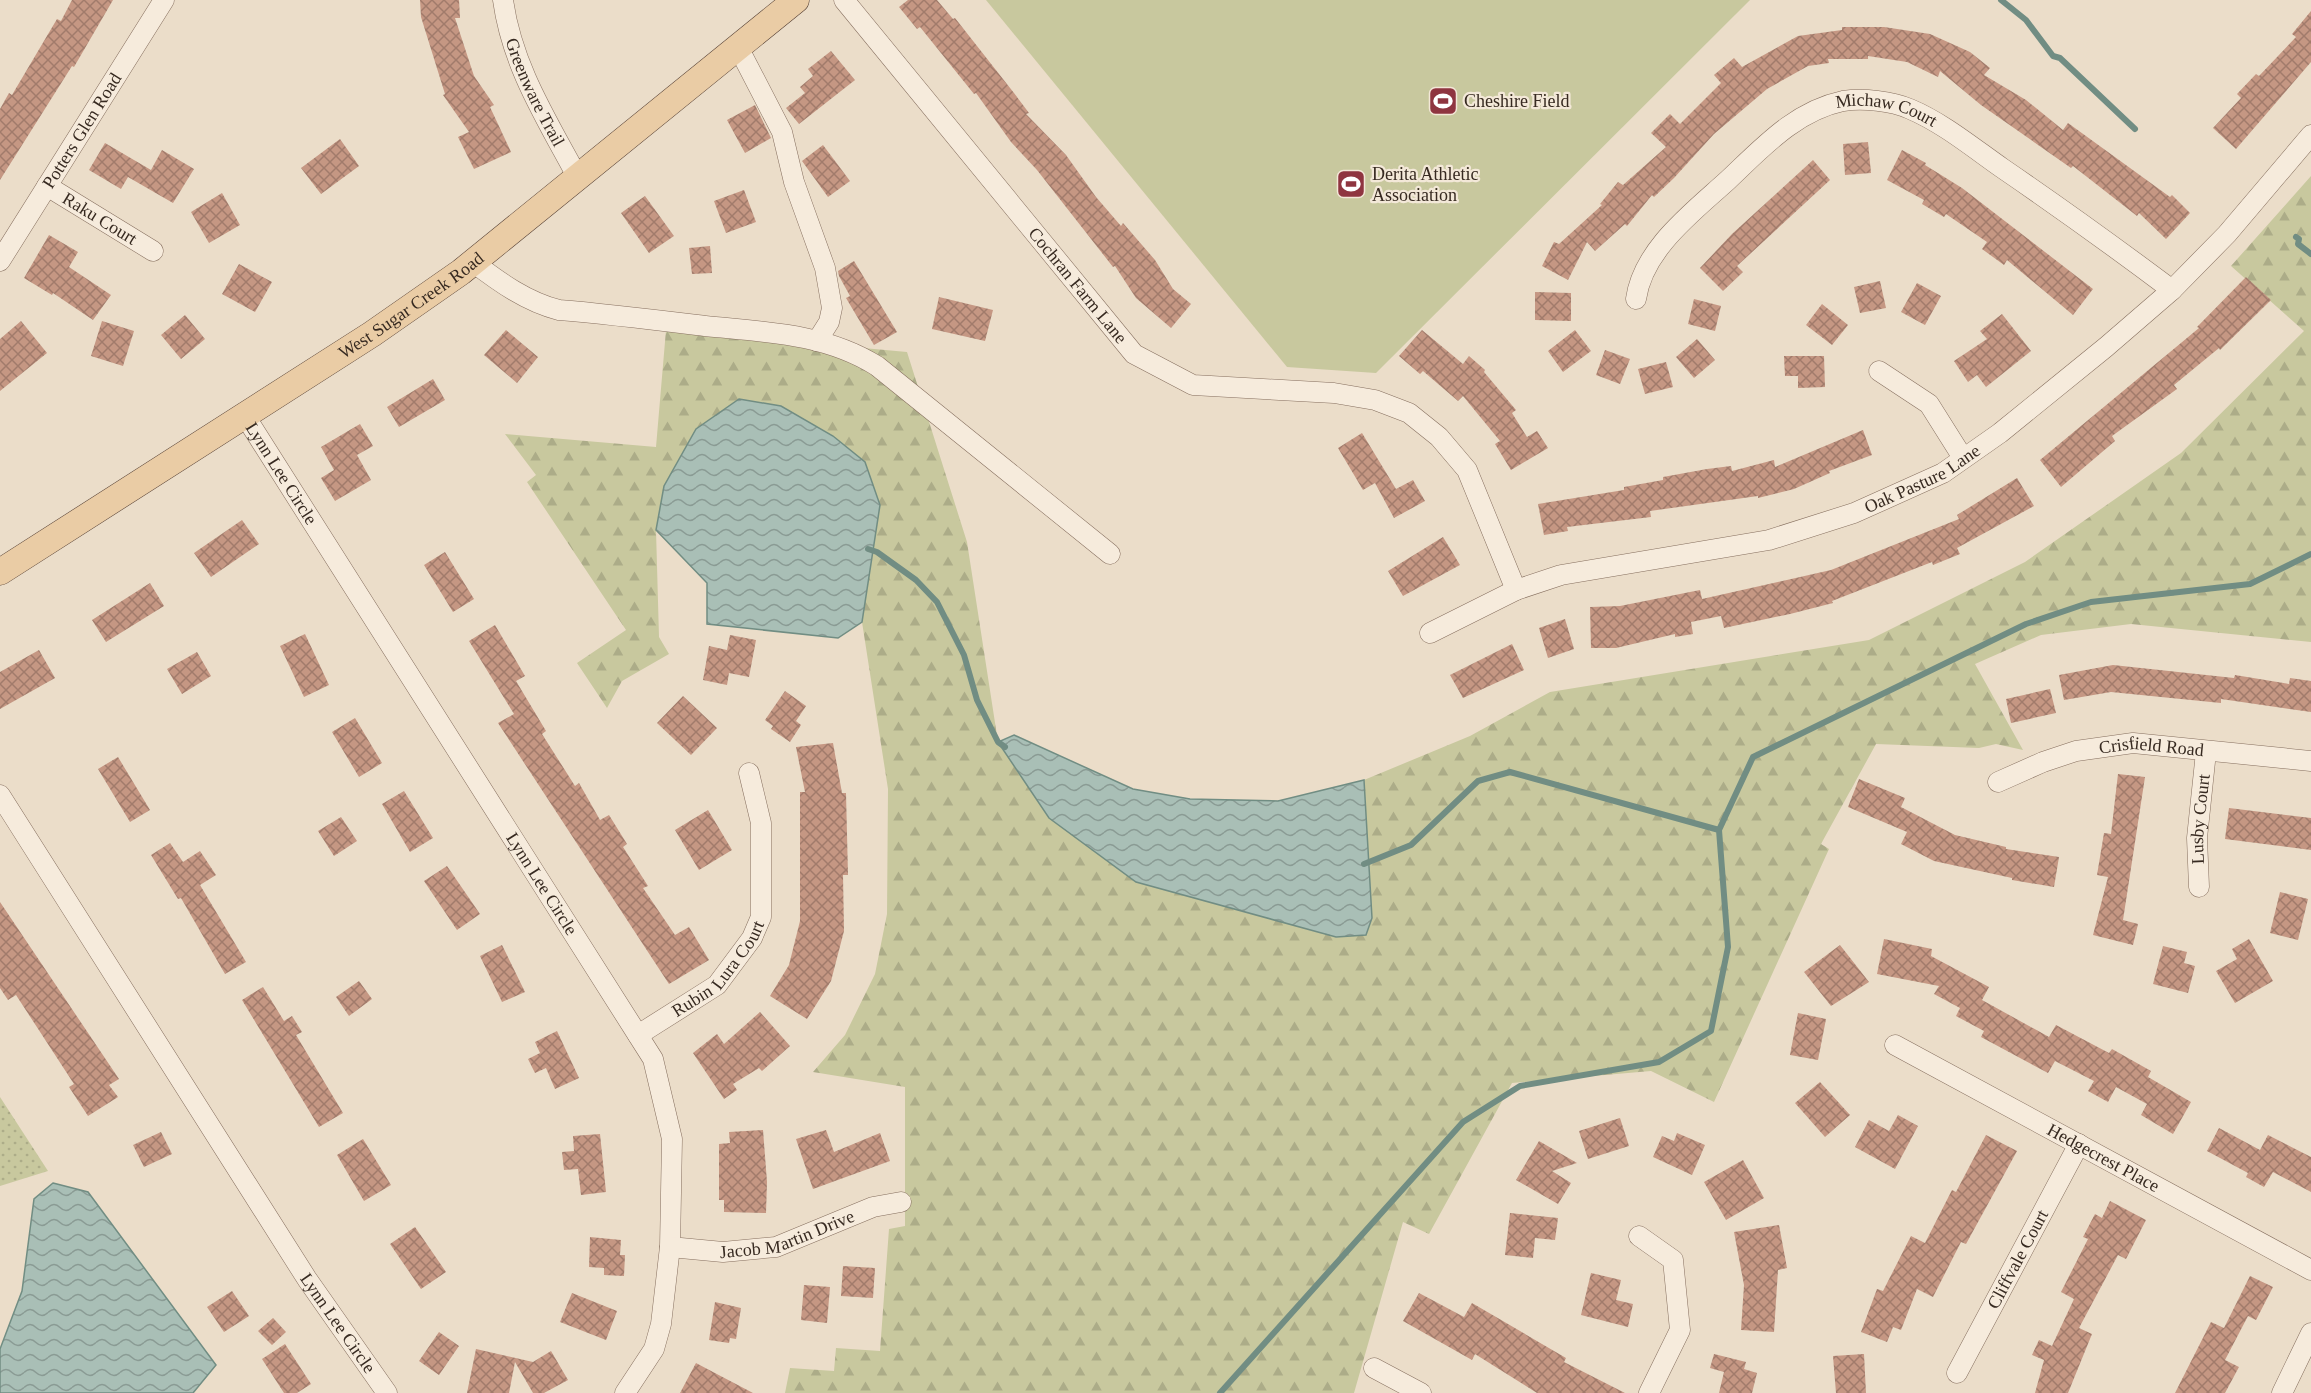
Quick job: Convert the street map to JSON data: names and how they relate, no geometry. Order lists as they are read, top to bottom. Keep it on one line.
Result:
{"streets":{"main road":["West Sugar Creek Road"],"street":["Greenware Trail","Michaw Court","Potters Glen Road","Raku Court","Cochran Farm Lane","Lynn Lee Circle","Oak Pasture Lane","Crisfield Road","Lusby Court","Rubin Lura Court","Hedgecrest Place","Jacob Martin Drive","Cliffvale Court"]},"crossings":[["Greenware Trail","West Sugar Creek Road"],["Michaw Court","Oak Pasture Lane"],["Potters Glen Road","Raku Court"],["Cochran Farm Lane","Oak Pasture Lane"],["West Sugar Creek Road","Lynn Lee Circle"],["Lynn Lee Circle","Rubin Lura Court"],["Lynn Lee Circle","Jacob Martin Drive"],["Crisfield Road","Lusby Court"],["Hedgecrest Place","Cliffvale Court"]],"places":{"sports":["Cheshire Field","Derita Athletic Association"]}}
